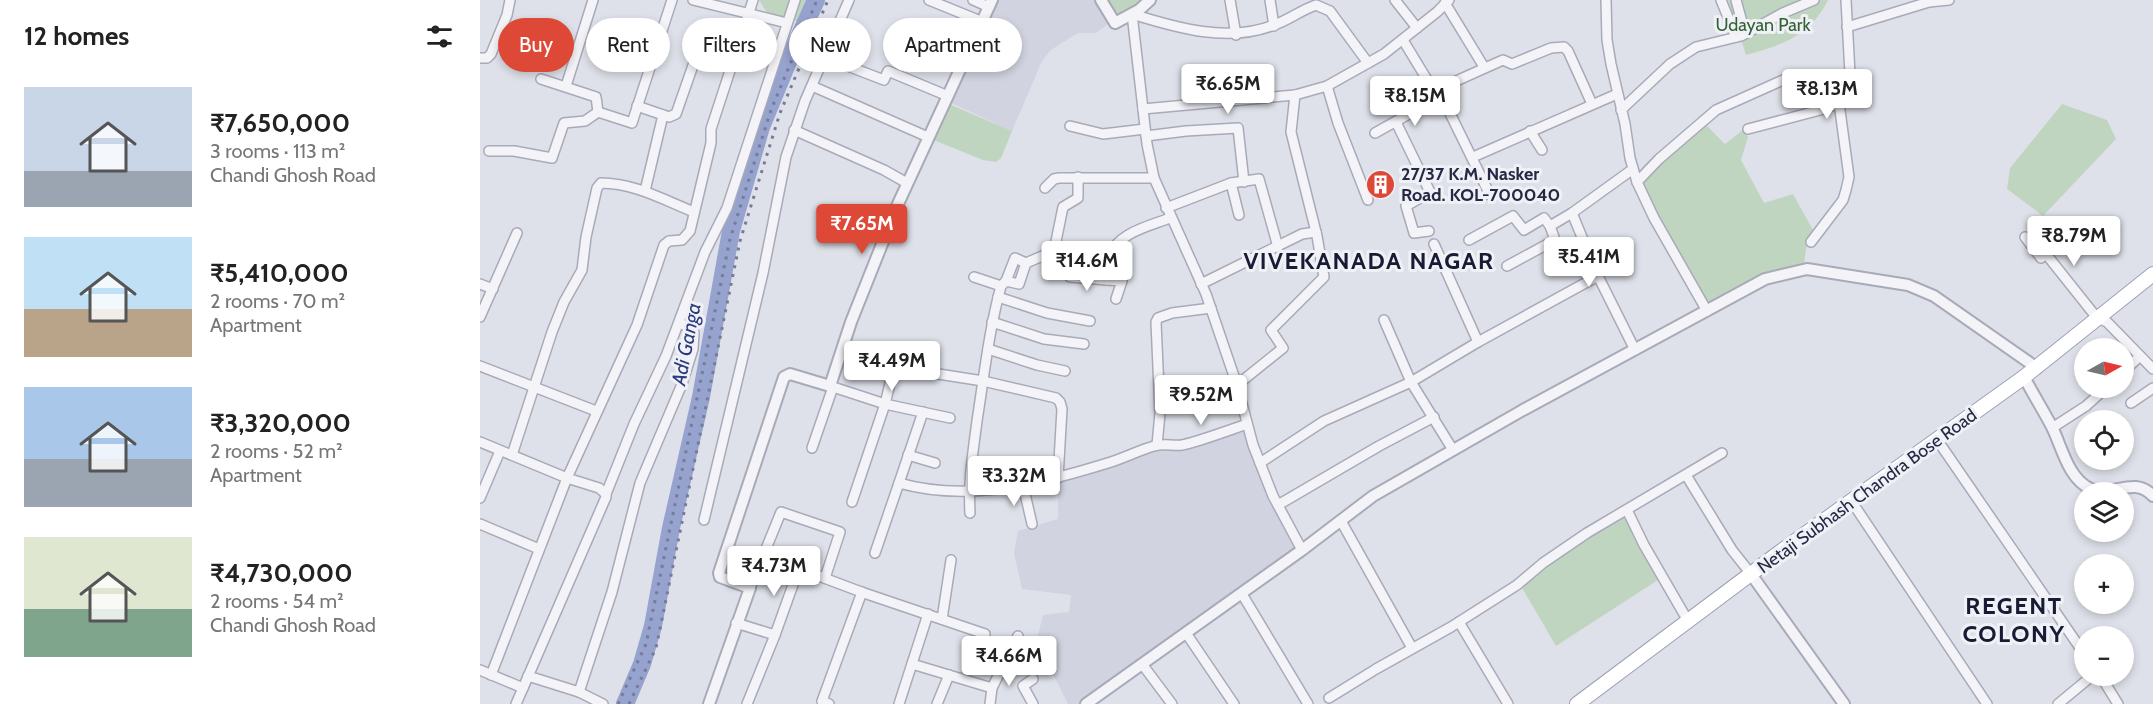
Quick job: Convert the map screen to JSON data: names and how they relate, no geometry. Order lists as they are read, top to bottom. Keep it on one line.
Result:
{"streets":{"main road":["Netaji Subhash Chandra Bose Road"]},"districts":["VIVEKANADA NAGAR","REGENT COLONY"],"water":["Adi Ganga"],"parks":["Udayan Park"],"places":{"building":["27/37 K.M. Nasker Road. KOL-700040"]},"north":"right","page":{"heading":"12 homes","chip":["Buy","Rent","Filters","New","Apartment"],"price":["₹6.65M","₹8.13M","₹8.15M","₹7.65M","₹8.79M","₹5.41M","₹14.6M","₹4.49M","₹9.52M","₹3.32M","₹4.73M","₹4.66M"],"list":[{"name":"₹7,650,000","note":"3 rooms · 113 m² · Chandi Ghosh Road"},{"name":"₹5,410,000","note":"2 rooms · 70 m² · Apartment"},{"name":"₹3,320,000","note":"2 rooms · 52 m² · Apartment"},{"name":"₹4,730,000","note":"2 rooms · 54 m² · Chandi Ghosh Road"}],"map_buttons":["+","−"]}}
